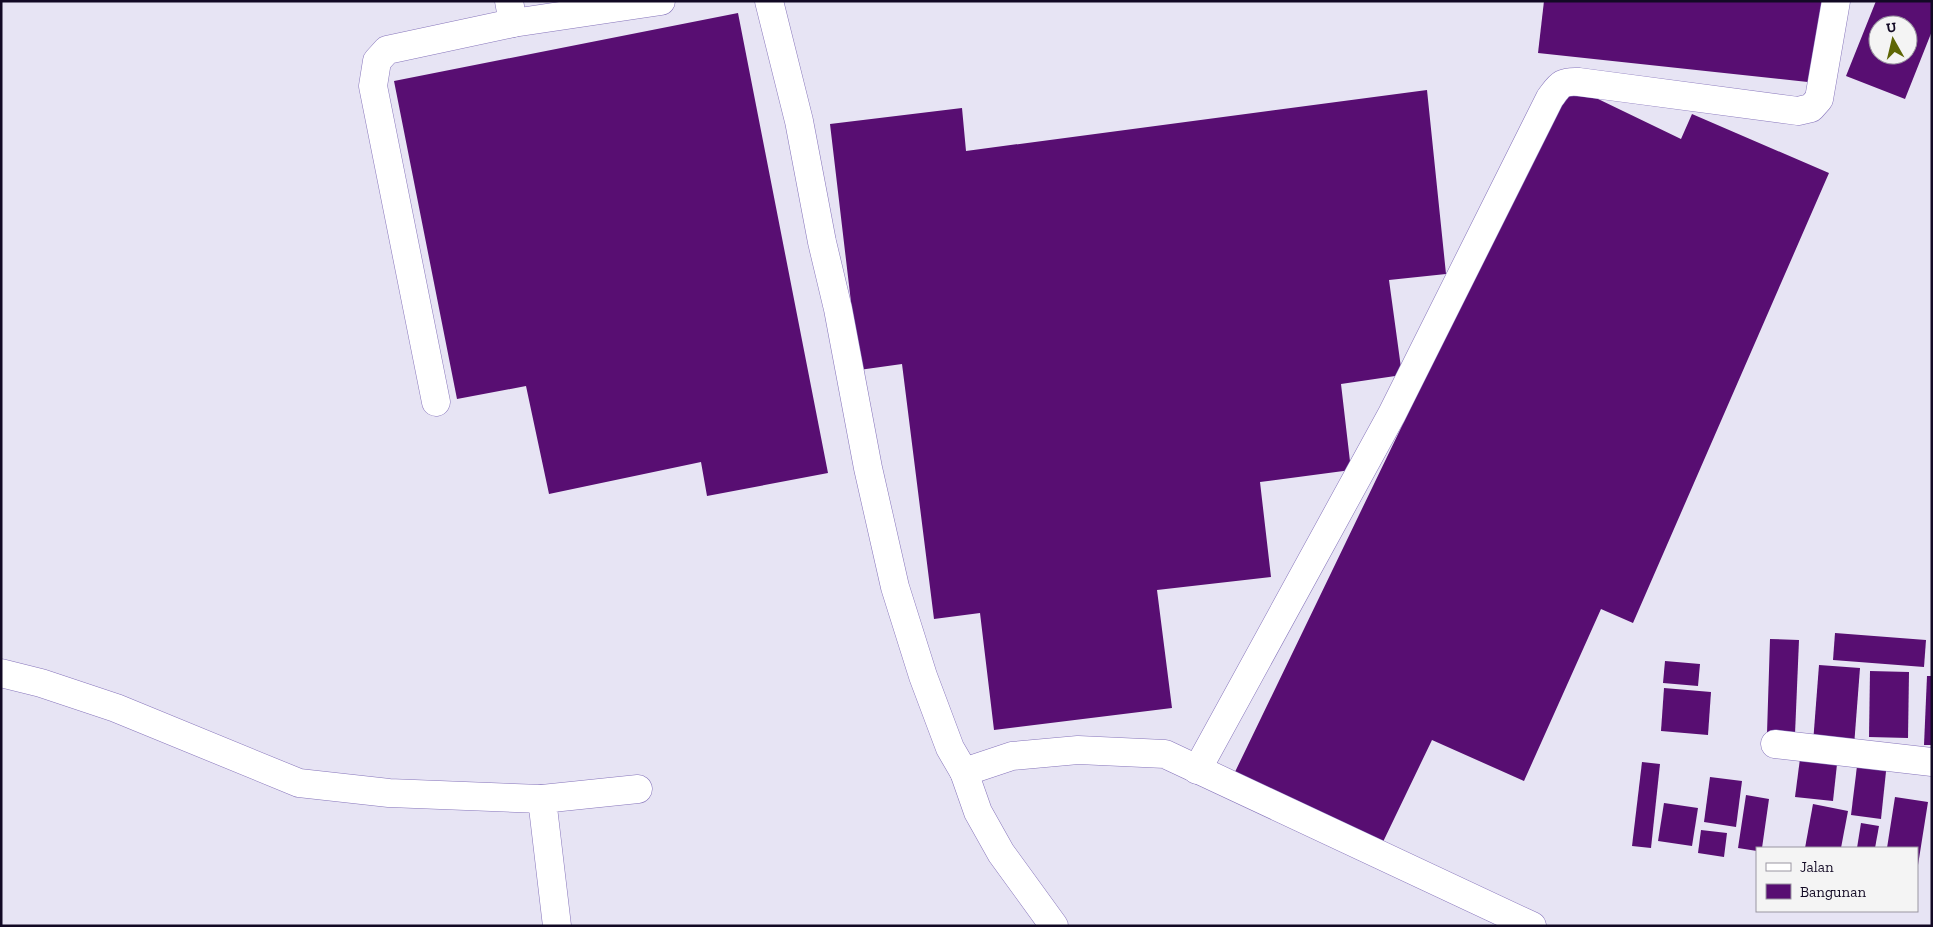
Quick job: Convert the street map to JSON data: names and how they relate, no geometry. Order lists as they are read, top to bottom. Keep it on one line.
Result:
{"legend":["Jalan","Bangunan"],"north":"top"}
